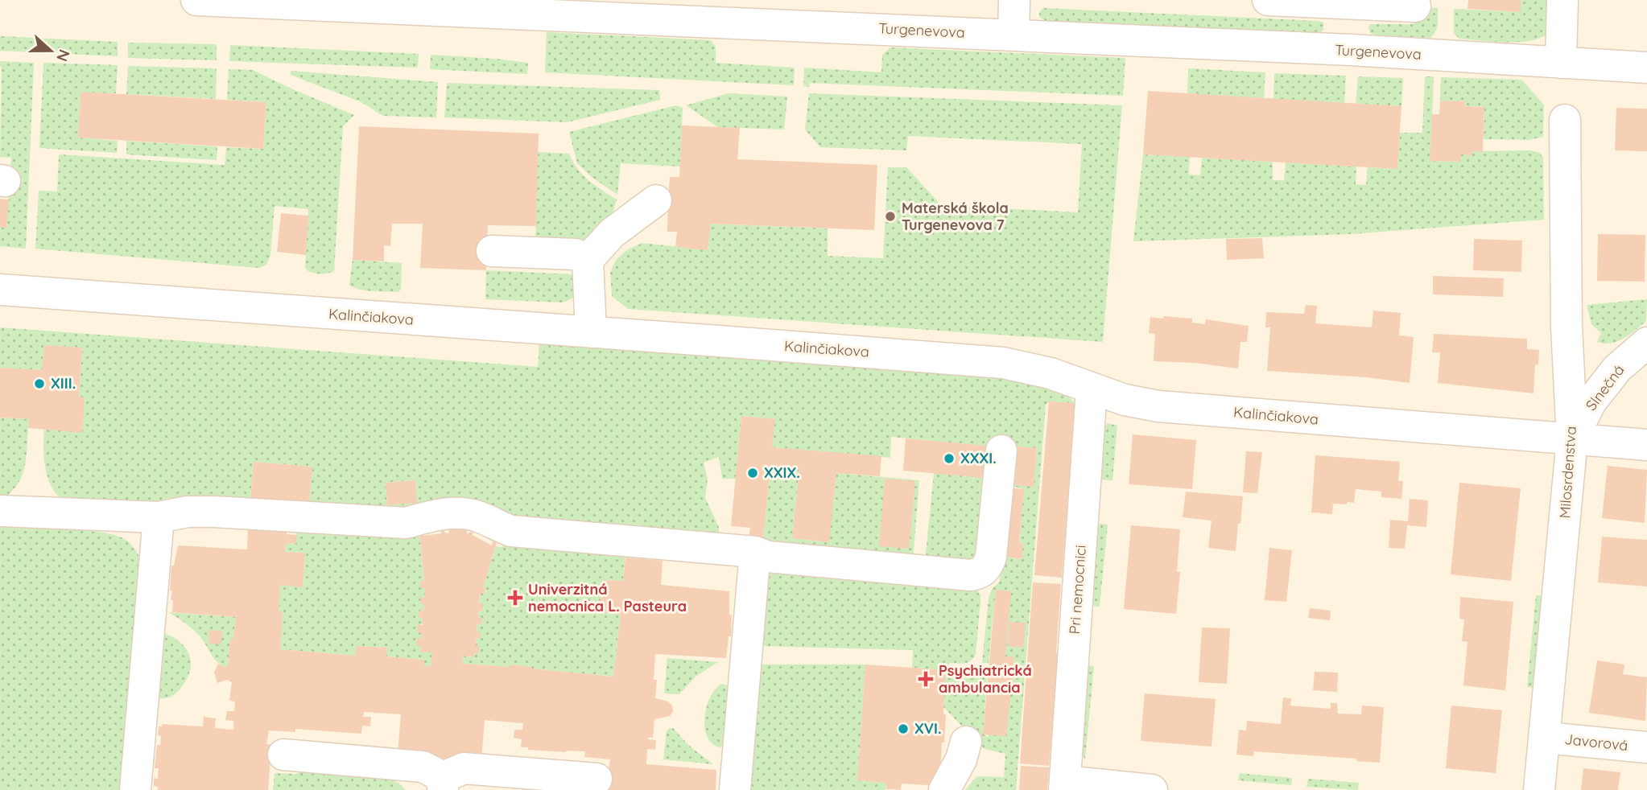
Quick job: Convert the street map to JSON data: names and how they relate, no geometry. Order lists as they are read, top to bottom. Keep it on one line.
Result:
{"streets":{"street":["Turgenevova","Kalinčiakova","Slnečná","Milosrdenstva","Pri nemocnici","Javorová"]},"crossings":[["Kalinčiakova","Slnečná"],["Kalinčiakova","Milosrdenstva"],["Kalinčiakova","Pri nemocnici"],["Slnečná","Milosrdenstva"],["Milosrdenstva","Javorová"]],"places":{"other":["Materská škola Turgenevova 7","XIII.","XXXI.","XXIX.","XVI."],"health":["Univerzitná nemocnica L. Pasteura","Psychiatrická ambulancia"]},"north":"right"}
